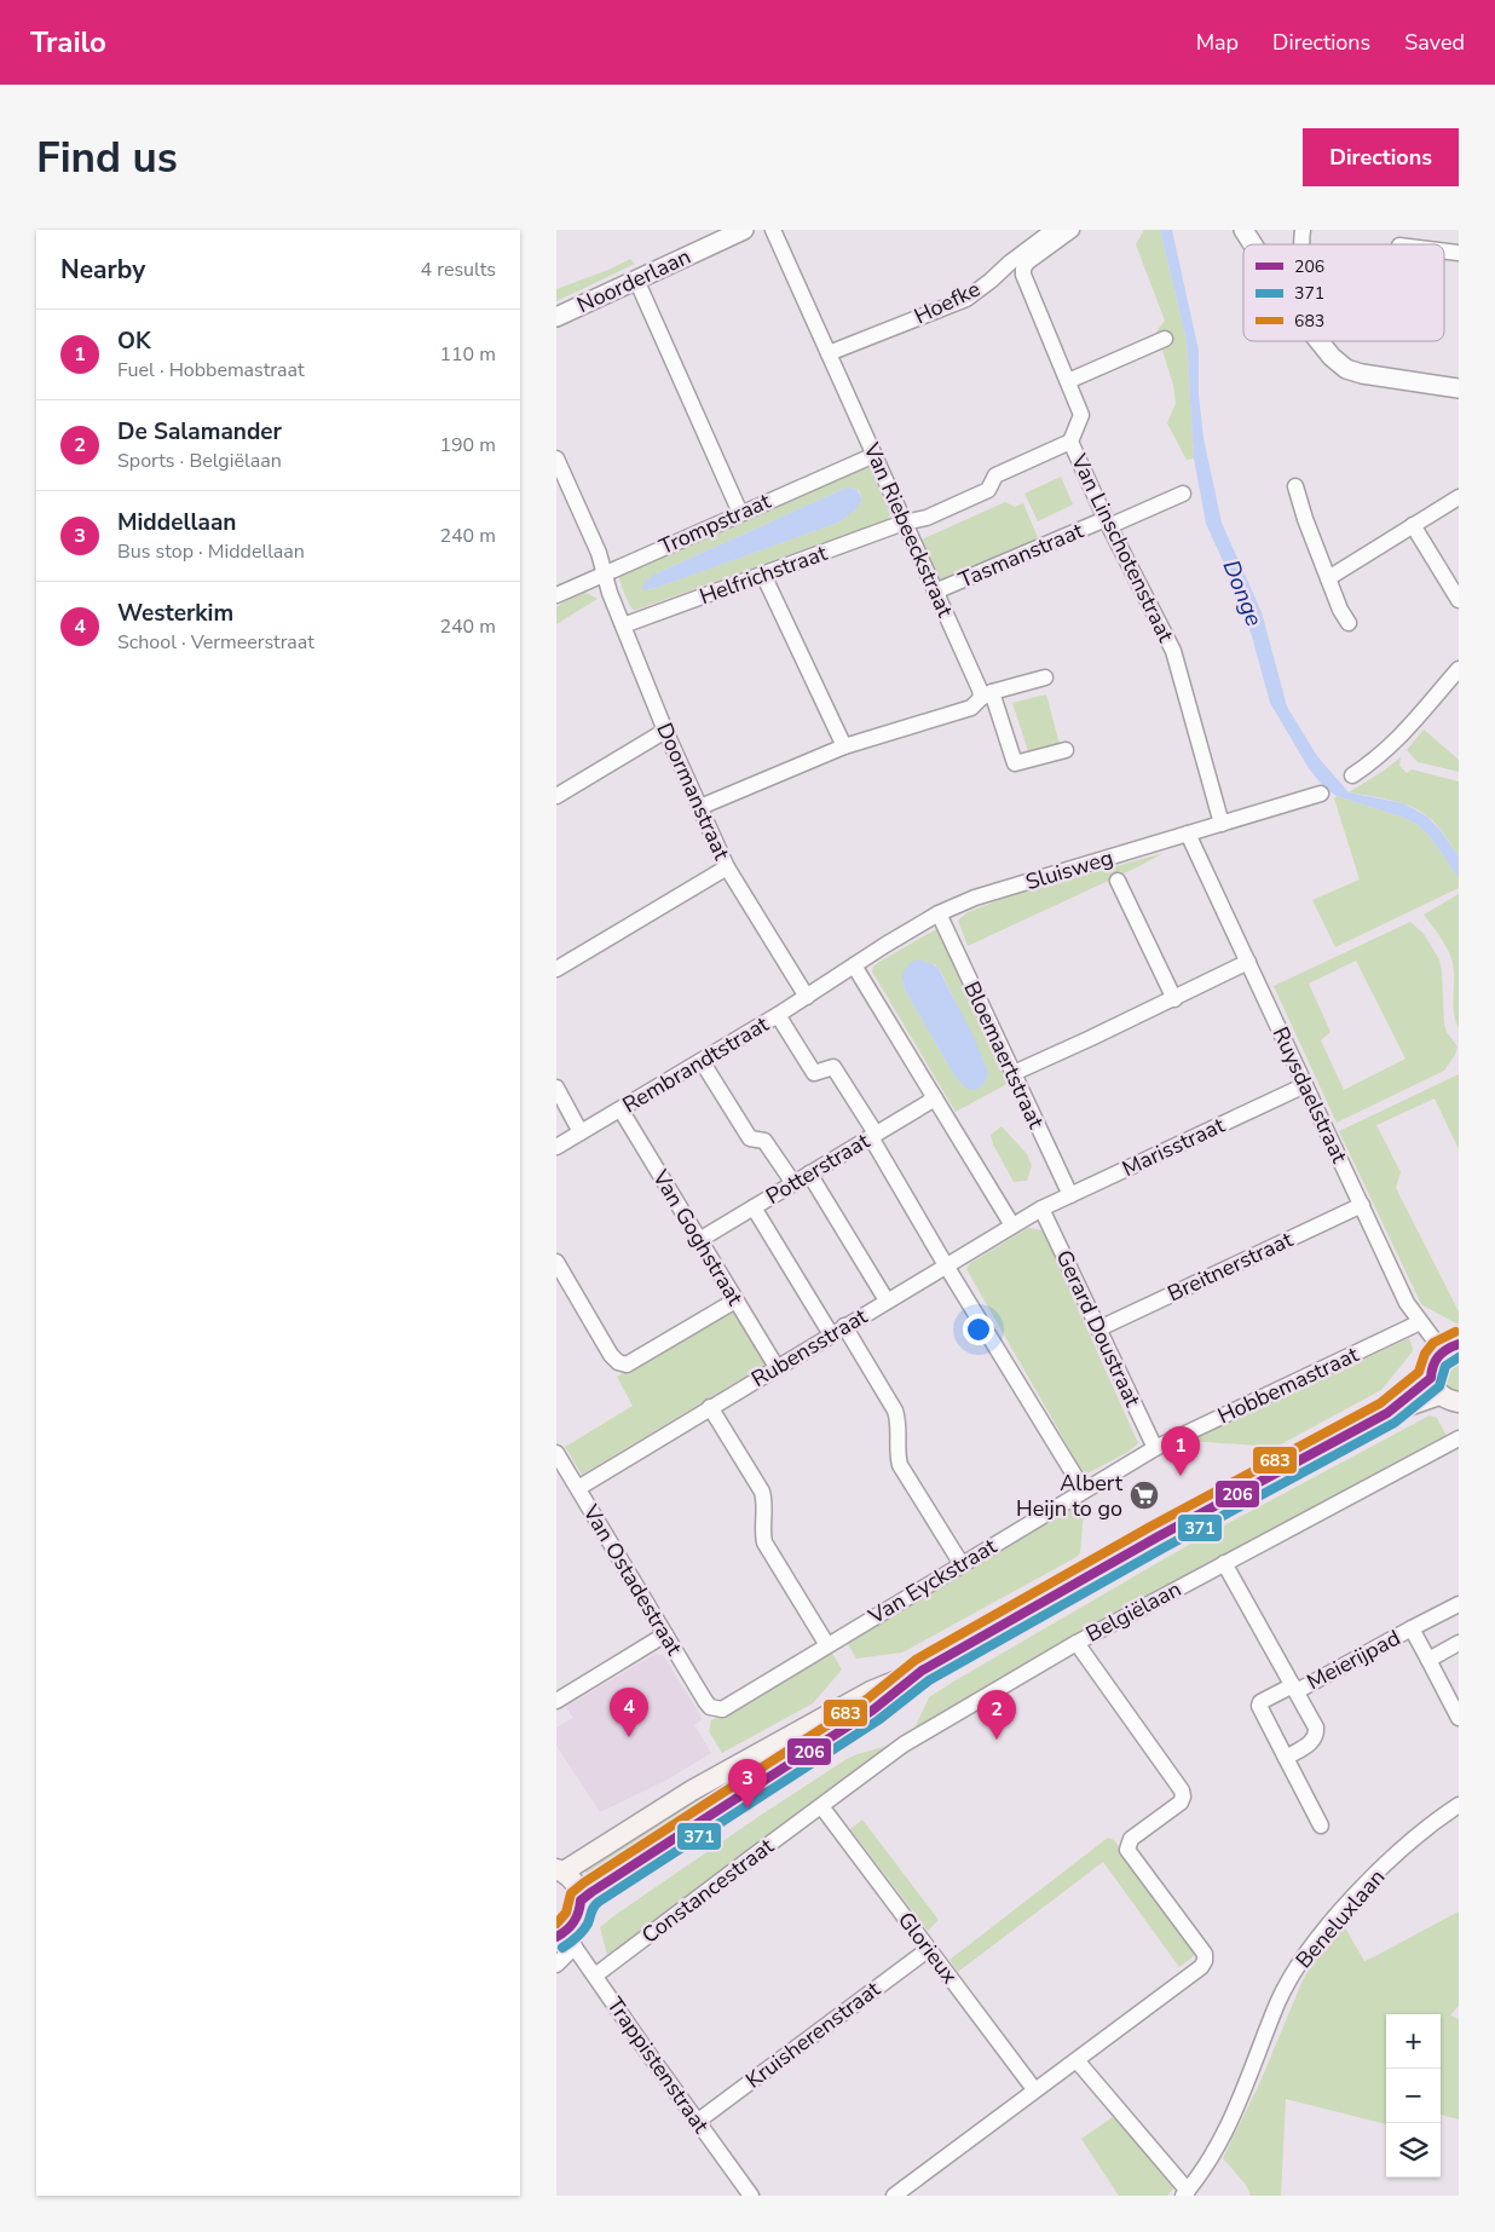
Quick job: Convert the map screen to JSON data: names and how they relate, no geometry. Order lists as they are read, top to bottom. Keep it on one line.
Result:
{"streets":{"street":["Noorderlaan","Hoefke","Trompstraat","Van Riebeeckstraat","Van Linschotenstraat","Tasmanstraat","Helfrichstraat","Doormanstraat","Sluisweg","Bloemaertstraat","Rembrandtstraat","Ruysdaelstraat","Marisstraat","Potterstraat","Van Goghstraat","Breitnerstraat","Gerard Doustraat","Rubensstraat","Hobbemastraat","Van Ostadestraat","Van Eyckstraat","Belgiëlaan","Meierijpad","Constancestraat","Beneluxlaan","Glorieux","Kruisherenstraat","Trappistenstraat"]},"crossings":[["Hoefke","Van Riebeeckstraat"],["Trompstraat","Van Riebeeckstraat"],["Trompstraat","Doormanstraat"],["Van Riebeeckstraat","Tasmanstraat"],["Van Riebeeckstraat","Helfrichstraat"],["Van Linschotenstraat","Tasmanstraat"],["Van Linschotenstraat","Helfrichstraat"],["Van Linschotenstraat","Sluisweg"],["Helfrichstraat","Doormanstraat"],["Doormanstraat","Rembrandtstraat"],["Sluisweg","Bloemaertstraat"],["Sluisweg","Rembrandtstraat"],["Sluisweg","Ruysdaelstraat"],["Bloemaertstraat","Marisstraat"],["Rembrandtstraat","Van Goghstraat"],["Ruysdaelstraat","Marisstraat"],["Ruysdaelstraat","Breitnerstraat"],["Ruysdaelstraat","Hobbemastraat"],["Marisstraat","Gerard Doustraat"],["Marisstraat","Rubensstraat"],["Potterstraat","Van Goghstraat"],["Van Goghstraat","Rubensstraat"],["Breitnerstraat","Gerard Doustraat"],["Gerard Doustraat","Rubensstraat"],["Gerard Doustraat","Hobbemastraat"],["Gerard Doustraat","Van Eyckstraat"],["Rubensstraat","Van Ostadestraat"],["Hobbemastraat","Van Eyckstraat"],["Van Ostadestraat","Van Eyckstraat"],["Belgiëlaan","Constancestraat"],["Belgiëlaan","Glorieux"],["Constancestraat","Glorieux"],["Constancestraat","Trappistenstraat"],["Glorieux","Kruisherenstraat"],["Kruisherenstraat","Trappistenstraat"]],"water":["Donge"],"places":{"supermarket":["Albert Heijn to go"]},"lines":["transit line 683","transit line 206","transit line 371"],"legend":["206","371","683"],"page":{"header":"Trailo","nav":["Map","Directions","Saved"],"buttons":"Directions","title":"Find us","heading":["Nearby","4 results"],"list":[{"mark":"1","name":"OK","note":"Fuel · Hobbemastraat","value":"110 m"},{"mark":"2","name":"De Salamander","note":"Sports · Belgiëlaan","value":"190 m"},{"mark":"3","name":"Middellaan","note":"Bus stop · Middellaan","value":"240 m"},{"mark":"4","name":"Westerkim","note":"School · Vermeerstraat","value":"240 m"}],"pins":["1","4","2","3"],"map_buttons":["+","−"]}}
